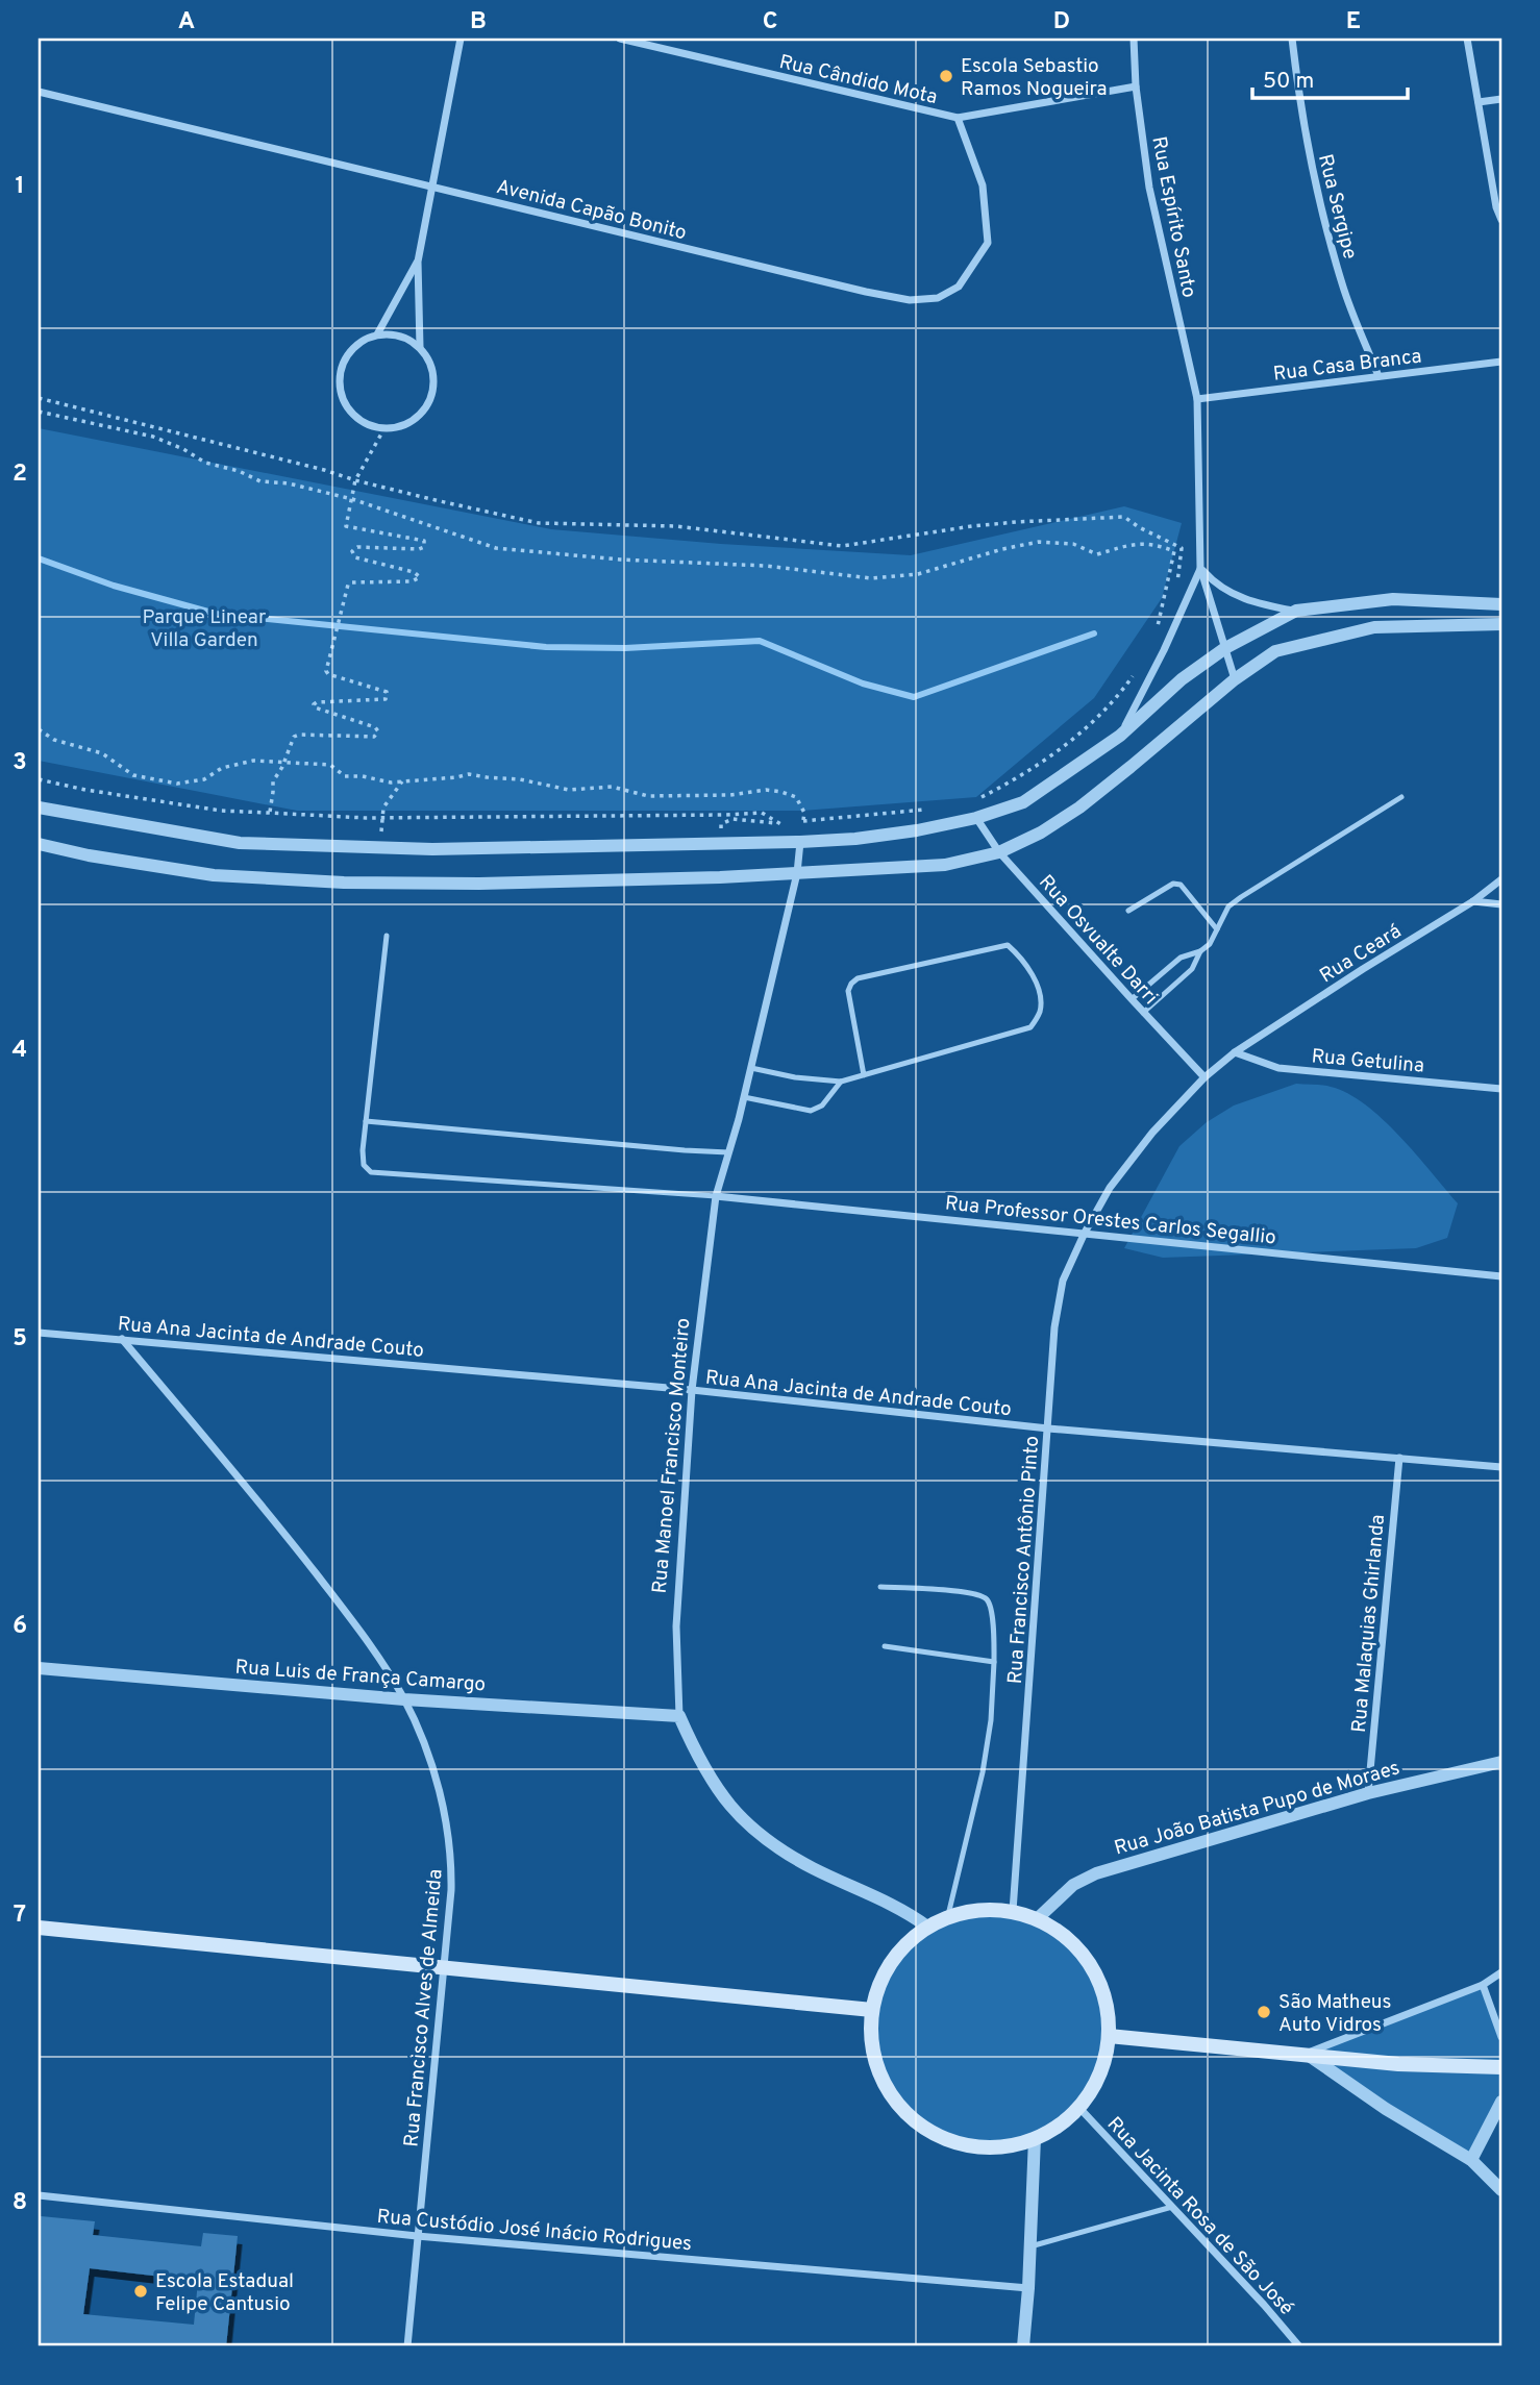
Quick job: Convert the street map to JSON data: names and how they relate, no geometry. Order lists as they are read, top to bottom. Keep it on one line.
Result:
{"streets":{"street":["Rua Cândido Mota","Rua Sergipe","Avenida Capão Bonito","Rua Espírito Santo","Rua Casa Branca","Rua Osvualte Darri","Rua Ceará","Rua Getulina","Rua Professor Orestes Carlos Segallio","Rua Ana Jacinta de Andrade Couto","Rua Manoel Francisco Monteiro","Rua Francisco Antônio Pinto","Rua Malaquias Ghirlanda","Rua Luis de França Camargo","Rua João Batista Pupo de Moraes","Rua Francisco Alves de Almeida","Rua Jacinta Rosa de São José","Rua Custódio José Inácio Rodrigues"]},"crossings":[["Rua Cândido Mota","Avenida Capão Bonito"],["Rua Cândido Mota","Rua Espírito Santo"],["Rua Sergipe","Rua Casa Branca"],["Rua Espírito Santo","Rua Casa Branca"],["Rua Osvualte Darri","Rua Francisco Antônio Pinto"],["Rua Ceará","Rua Getulina"],["Rua Ceará","Rua Francisco Antônio Pinto"],["Rua Getulina","Rua Francisco Antônio Pinto"],["Rua Professor Orestes Carlos Segallio","Rua Manoel Francisco Monteiro"],["Rua Professor Orestes Carlos Segallio","Rua Francisco Antônio Pinto"],["Rua Ana Jacinta de Andrade Couto","Rua Manoel Francisco Monteiro"],["Rua Ana Jacinta de Andrade Couto","Rua Francisco Antônio Pinto"],["Rua Ana Jacinta de Andrade Couto","Rua Malaquias Ghirlanda"],["Rua Ana Jacinta de Andrade Couto","Rua Francisco Alves de Almeida"],["Rua Manoel Francisco Monteiro","Rua Francisco Antônio Pinto"],["Rua Manoel Francisco Monteiro","Rua Luis de França Camargo"],["Rua Manoel Francisco Monteiro","Rua João Batista Pupo de Moraes"],["Rua Manoel Francisco Monteiro","Rua Jacinta Rosa de São José"],["Rua Francisco Antônio Pinto","Rua João Batista Pupo de Moraes"],["Rua Francisco Antônio Pinto","Rua Jacinta Rosa de São José"],["Rua Malaquias Ghirlanda","Rua João Batista Pupo de Moraes"],["Rua Luis de França Camargo","Rua Francisco Alves de Almeida"],["Rua João Batista Pupo de Moraes","Rua Jacinta Rosa de São José"],["Rua Francisco Alves de Almeida","Rua Custódio José Inácio Rodrigues"]],"parks":["Parque Linear Villa Garden"],"places":["Escola Sebastio Ramos Nogueira","São Matheus Auto Vidros","Escola Estadual Felipe Cantusio"],"scale_bar":"50 m","grid":{"columns":["A","B","C","D","E"],"rows":["1","2","3","4","5","6","7","8"]}}
